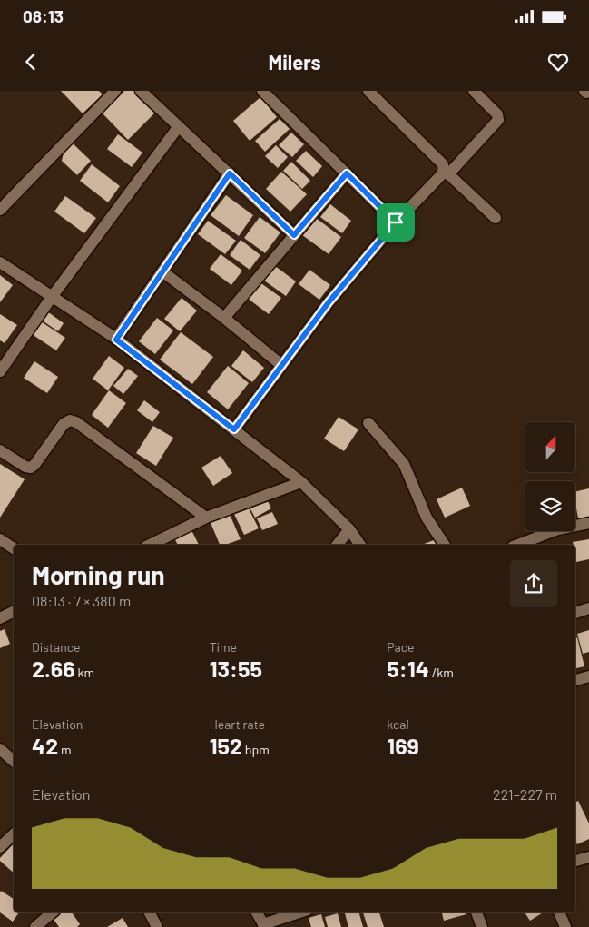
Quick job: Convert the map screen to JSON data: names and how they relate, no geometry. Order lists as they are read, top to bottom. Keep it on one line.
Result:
{"north":"top","page":{"status":"08:13","header":"Milers","heading":["Morning run","08:13 · 7 × 380 m"],"stats":[["Distance","2.66 km"],["Time","13:55"],["Pace","5:14 /km"],["Elevation","42 m"],["Heart rate","152 bpm"],["kcal","169"]],"chart":["Elevation","221–227 m"]}}
